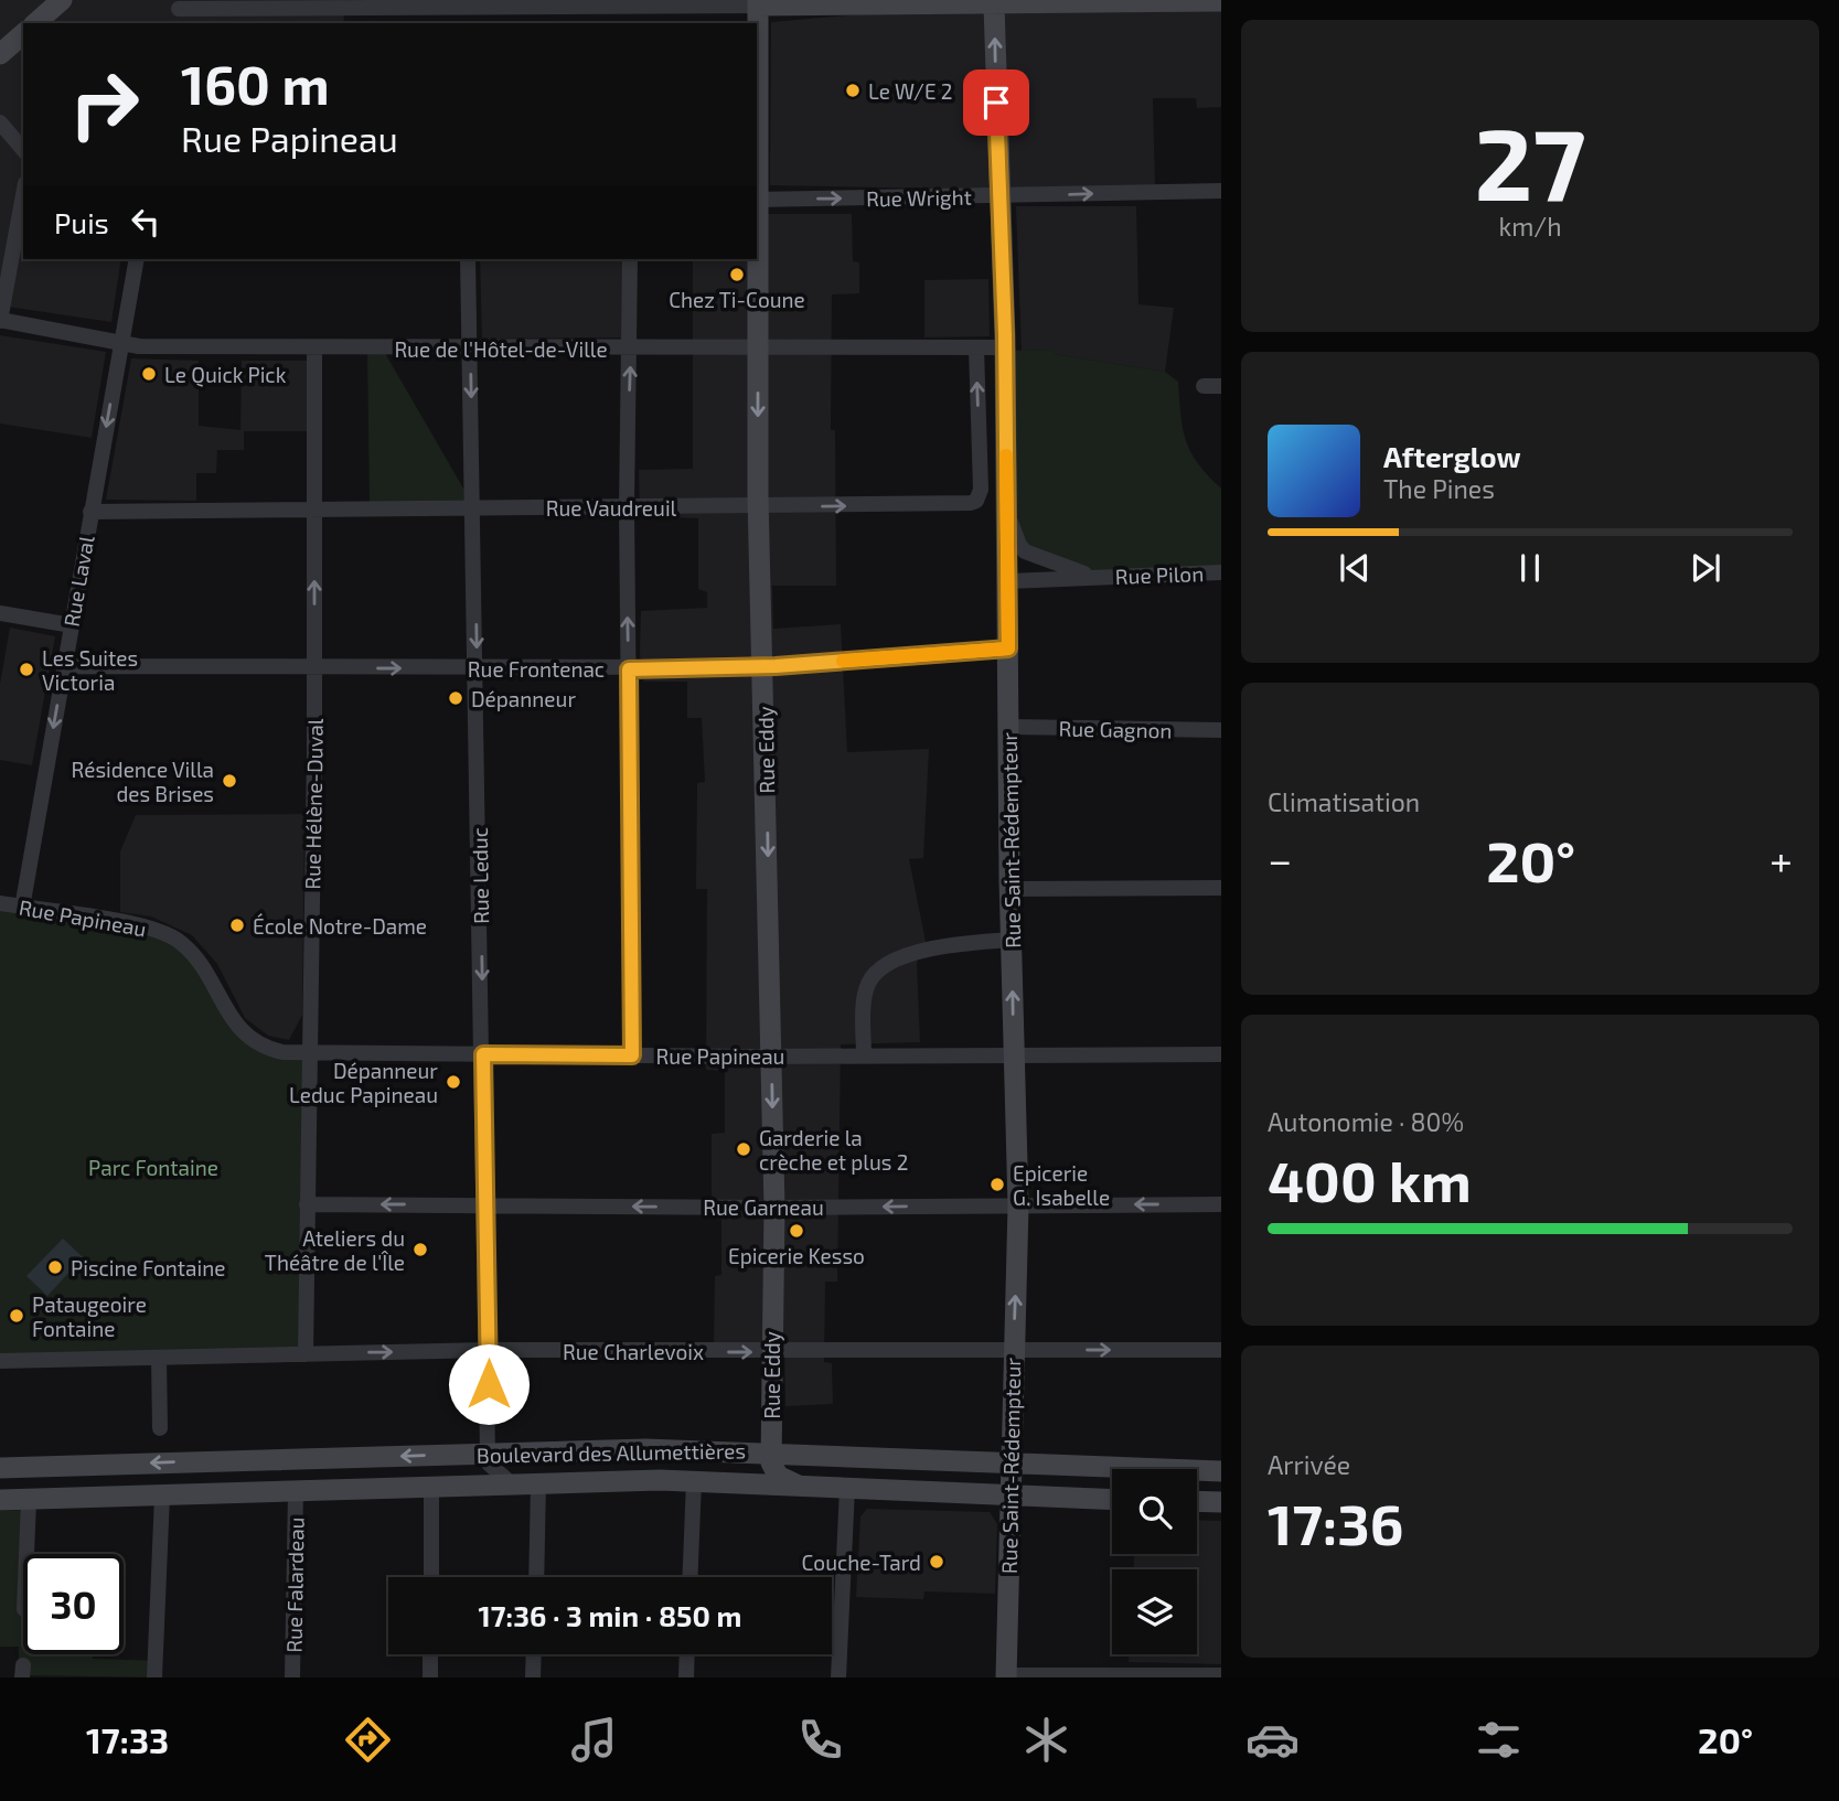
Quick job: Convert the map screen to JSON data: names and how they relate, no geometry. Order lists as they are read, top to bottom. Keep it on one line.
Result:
{"streets":{"main road":["Rue Eddy","Rue Saint-Rédempteur","Boulevard des Allumettières"],"street":["Rue Wright","Rue de l'Hôtel-de-Ville","Rue Vaudreuil","Rue Pilon","Rue Laval","Rue Frontenac","Rue Gagnon","Rue Hélène-Duval","Rue Leduc","Rue Papineau","Rue Garneau","Rue Charlevoix","Rue Falardeau"]},"crossings":[["Rue Wright","Rue Saint-Rédempteur"],["Rue de l'Hôtel-de-Ville","Rue Vaudreuil"],["Rue de l'Hôtel-de-Ville","Rue Laval"],["Rue de l'Hôtel-de-Ville","Rue Eddy"],["Rue de l'Hôtel-de-Ville","Rue Hélène-Duval"],["Rue de l'Hôtel-de-Ville","Rue Saint-Rédempteur"],["Rue de l'Hôtel-de-Ville","Rue Leduc"],["Rue Vaudreuil","Rue Laval"],["Rue Vaudreuil","Rue Eddy"],["Rue Vaudreuil","Rue Hélène-Duval"],["Rue Vaudreuil","Rue Leduc"],["Rue Pilon","Rue Saint-Rédempteur"],["Rue Laval","Rue Frontenac"],["Rue Laval","Rue Papineau"],["Rue Frontenac","Rue Eddy"],["Rue Frontenac","Rue Hélène-Duval"],["Rue Frontenac","Rue Saint-Rédempteur"],["Rue Frontenac","Rue Leduc"],["Rue Gagnon","Rue Saint-Rédempteur"],["Rue Eddy","Rue Papineau"],["Rue Eddy","Rue Garneau"],["Rue Eddy","Rue Charlevoix"],["Rue Eddy","Boulevard des Allumettières"],["Rue Hélène-Duval","Rue Papineau"],["Rue Hélène-Duval","Rue Garneau"],["Rue Hélène-Duval","Rue Charlevoix"],["Rue Saint-Rédempteur","Rue Papineau"],["Rue Saint-Rédempteur","Rue Garneau"],["Rue Saint-Rédempteur","Rue Charlevoix"],["Rue Saint-Rédempteur","Boulevard des Allumettières"],["Rue Leduc","Rue Papineau"],["Rue Leduc","Rue Garneau"],["Rue Leduc","Rue Charlevoix"],["Rue Leduc","Boulevard des Allumettières"],["Boulevard des Allumettières","Rue Falardeau"]],"one_way":["Rue Wright","Rue Laval","Rue Eddy","Rue Leduc","Rue Garneau","Rue Charlevoix"],"parks":["Parc Fontaine"],"places":["Le W/E 2","Chez Ti-Coune","Le Quick Pick","Les Suites Victoria","Dépanneur","Résidence Villa des Brises","École Notre-Dame","Dépanneur Leduc Papineau","Garderie la crèche et plus 2","Epicerie G. Isabelle","Epicerie Kesso","Ateliers du Théâtre de l'Île","Piscine Fontaine","Pataugeoire Fontaine","Couche-Tard"],"page":{"tile":[["27","km/h"],"Climatisation",["Autonomie · 80%","400 km"],["Arrivée","17:36"]],"turn":["160 m","Rue Papineau"],"then":"Puis","song":["Afterglow","The Pines"],"heat":["−","20°","+"],"limit":"30","trip":"17:36 · 3 min · 850 m","tabs":["17:33","20°"]}}
